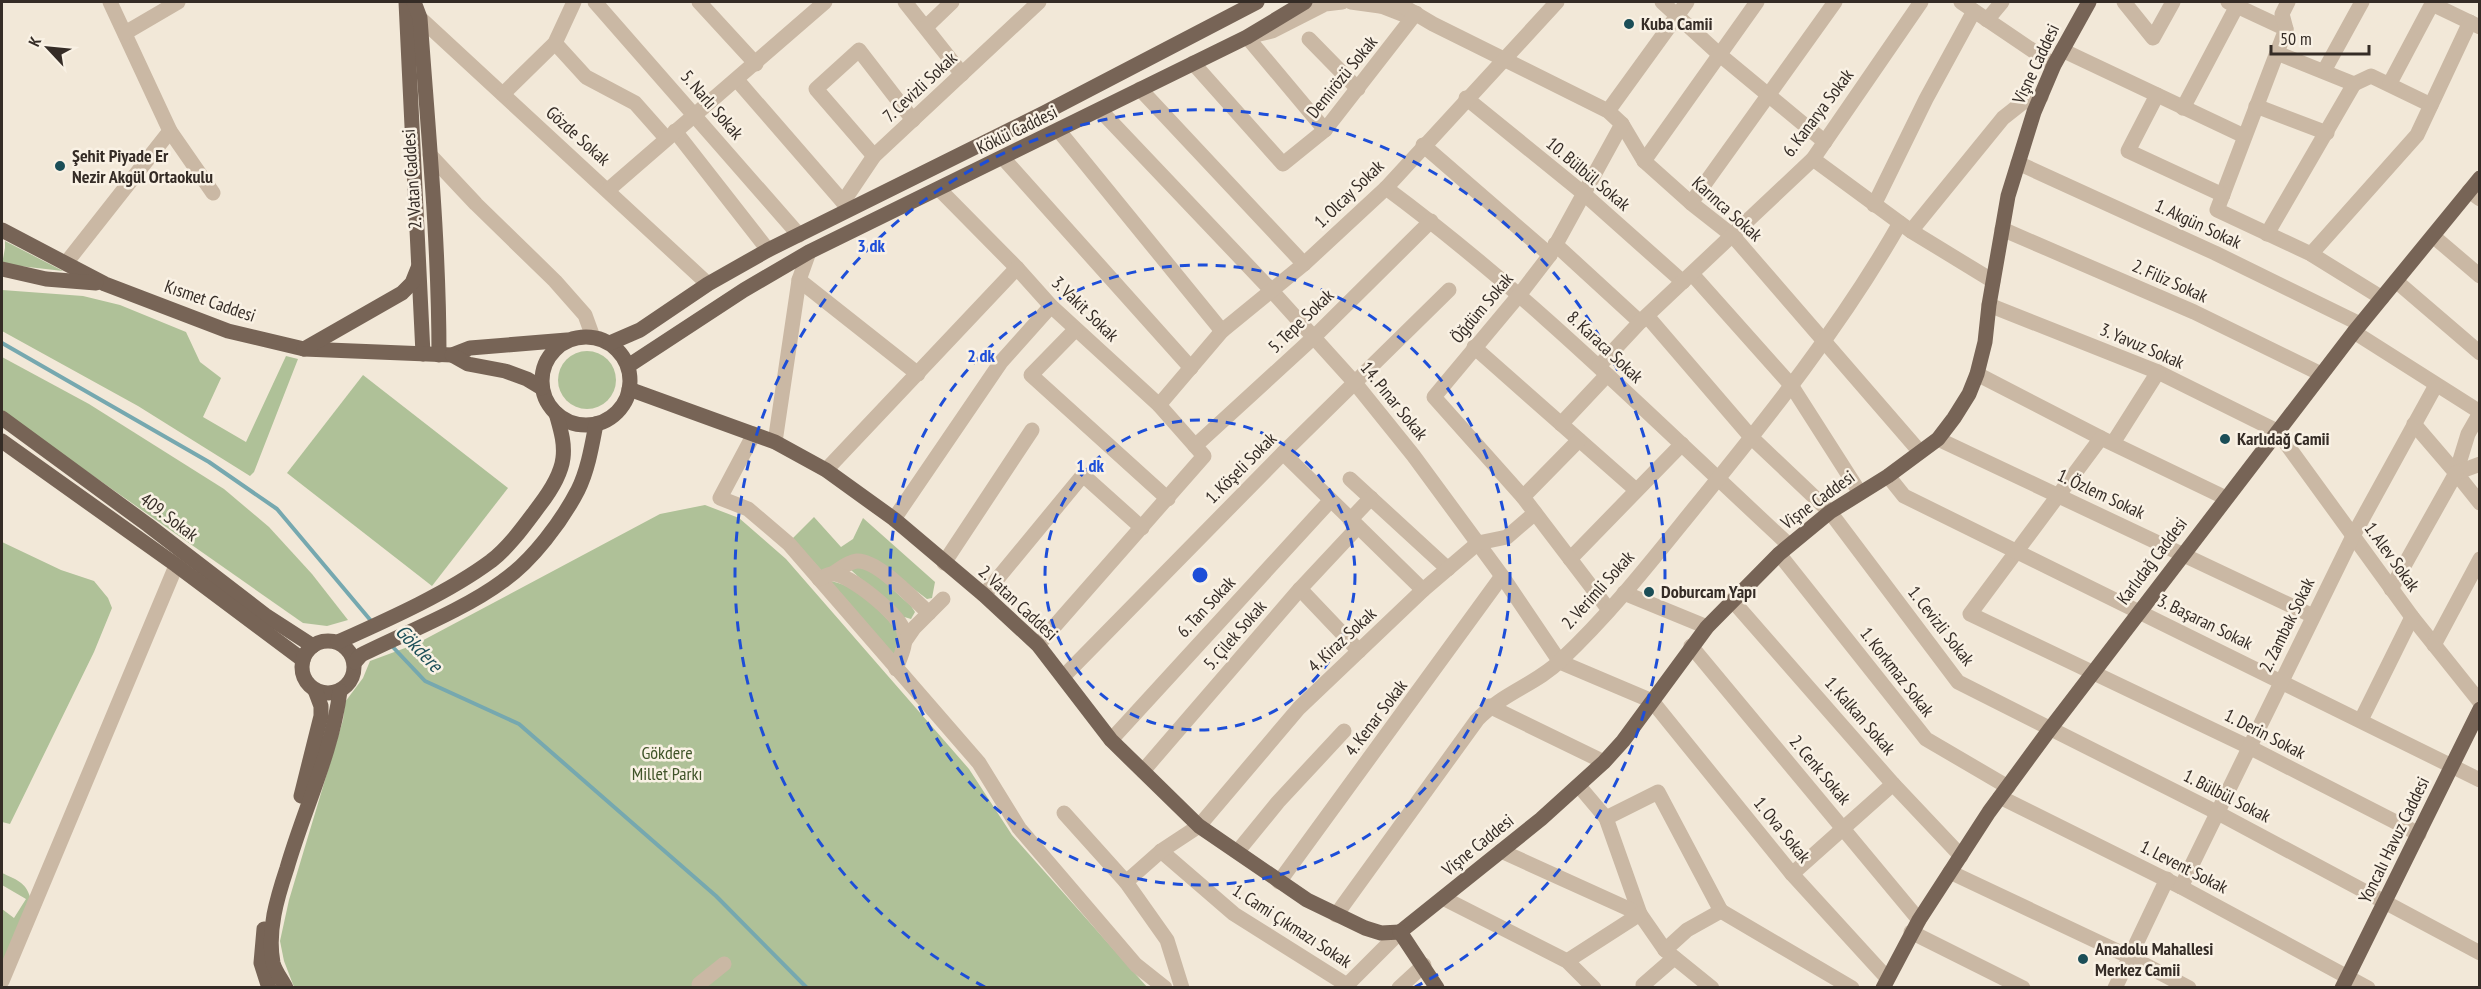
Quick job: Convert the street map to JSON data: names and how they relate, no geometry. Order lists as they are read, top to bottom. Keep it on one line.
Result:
{"streets":{"main road":["Vişne Caddesi","Köklü Caddesi","2. Vatan Caddesi","Kısmet Caddesi","409. Sokak","Karlıdağ Caddesi","Yoncalı Havuz Caddesi"],"street":["Demirözü Sokak","7. Cevizli Sokak","5. Narlı Sokak","6. Kanarya Sokak","Gözde Sokak","10. Bülbül Sokak","1. Olcay Sokak","Karınca Sokak","1. Akgün Sokak","2. Filiz Sokak","Öğdüm Sokak","3. Vakit Sokak","5. Tepe Sokak","3. Yavuz Sokak","8. Karaca Sokak","14. Pınar Sokak","1. Köşeli Sokak","1. Özlem Sokak","1. Alev Sokak","2. Verimli Sokak","6. Tan Sokak","3. Başaran Sokak","2. Zambak Sokak","1. Cevizli Sokak","5. Çilek Sokak","4. Kiraz Sokak","1. Korkmaz Sokak","1. Kalkan Sokak","4. Kenar Sokak","1. Derin Sokak","2. Cenk Sokak","1. Bülbül Sokak","1. Ova Sokak","1. Levent Sokak","1. Cami Çıkmazı Sokak"]},"crossings":[["Vişne Caddesi","10. Bülbül Sokak"],["Vişne Caddesi","2. Vatan Caddesi"],["Vişne Caddesi","Karınca Sokak"],["Vişne Caddesi","1. Akgün Sokak"],["Vişne Caddesi","2. Filiz Sokak"],["Vişne Caddesi","3. Yavuz Sokak"],["Vişne Caddesi","8. Karaca Sokak"],["Vişne Caddesi","1. Özlem Sokak"],["Vişne Caddesi","2. Verimli Sokak"],["Vişne Caddesi","3. Başaran Sokak"],["Vişne Caddesi","1. Cevizli Sokak"],["Vişne Caddesi","1. Korkmaz Sokak"],["Vişne Caddesi","1. Kalkan Sokak"],["Vişne Caddesi","2. Cenk Sokak"],["Vişne Caddesi","1. Ova Sokak"],["Vişne Caddesi","1. Cami Çıkmazı Sokak"],["Demirözü Sokak","Köklü Caddesi"],["Demirözü Sokak","Karınca Sokak"],["7. Cevizli Sokak","Köklü Caddesi"],["5. Narlı Sokak","Köklü Caddesi"],["6. Kanarya Sokak","10. Bülbül Sokak"],["6. Kanarya Sokak","Karınca Sokak"],["6. Kanarya Sokak","8. Karaca Sokak"],["6. Kanarya Sokak","1. Cevizli Sokak"],["Köklü Caddesi","Gözde Sokak"],["Köklü Caddesi","2. Vatan Caddesi"],["Köklü Caddesi","3. Vakit Sokak"],["Köklü Caddesi","14. Pınar Sokak"],["Gözde Sokak","2. Vatan Caddesi"],["10. Bülbül Sokak","1. Olcay Sokak"],["10. Bülbül Sokak","Öğdüm Sokak"],["10. Bülbül Sokak","2. Verimli Sokak"],["2. Vatan Caddesi","Kısmet Caddesi"],["2. Vatan Caddesi","5. Tepe Sokak"],["2. Vatan Caddesi","1. Köşeli Sokak"],["2. Vatan Caddesi","2. Verimli Sokak"],["2. Vatan Caddesi","6. Tan Sokak"],["2. Vatan Caddesi","5. Çilek Sokak"],["2. Vatan Caddesi","4. Kiraz Sokak"],["2. Vatan Caddesi","4. Kenar Sokak"],["2. Vatan Caddesi","1. Cami Çıkmazı Sokak"],["1. Olcay Sokak","Karınca Sokak"],["1. Olcay Sokak","3. Vakit Sokak"],["1. Olcay Sokak","8. Karaca Sokak"],["1. Olcay Sokak","14. Pınar Sokak"],["1. Olcay Sokak","1. Cevizli Sokak"],["Karınca Sokak","Öğdüm Sokak"],["Karınca Sokak","2. Verimli Sokak"],["1. Akgün Sokak","Karlıdağ Caddesi"],["1. Akgün Sokak","2. Zambak Sokak"],["2. Filiz Sokak","Karlıdağ Caddesi"],["Öğdüm Sokak","8. Karaca Sokak"],["Öğdüm Sokak","2. Verimli Sokak"],["Öğdüm Sokak","1. Cevizli Sokak"],["Öğdüm Sokak","4. Kiraz Sokak"],["3. Vakit Sokak","5. Tepe Sokak"],["5. Tepe Sokak","8. Karaca Sokak"],["5. Tepe Sokak","14. Pınar Sokak"],["3. Yavuz Sokak","1. Alev Sokak"],["3. Yavuz Sokak","Karlıdağ Caddesi"],["8. Karaca Sokak","2. Verimli Sokak"],["8. Karaca Sokak","1. Korkmaz Sokak"],["14. Pınar Sokak","1. Köşeli Sokak"],["14. Pınar Sokak","2. Verimli Sokak"],["14. Pınar Sokak","4. Kiraz Sokak"],["14. Pınar Sokak","4. Kenar Sokak"],["1. Özlem Sokak","Karlıdağ Caddesi"],["1. Özlem Sokak","2. Zambak Sokak"],["1. Alev Sokak","Karlıdağ Caddesi"],["1. Alev Sokak","2. Zambak Sokak"],["Karlıdağ Caddesi","3. Başaran Sokak"],["Karlıdağ Caddesi","1. Cevizli Sokak"],["Karlıdağ Caddesi","1. Korkmaz Sokak"],["Karlıdağ Caddesi","1. Kalkan Sokak"],["Karlıdağ Caddesi","1. Derin Sokak"],["Karlıdağ Caddesi","2. Cenk Sokak"],["Karlıdağ Caddesi","1. Bülbül Sokak"],["Karlıdağ Caddesi","1. Ova Sokak"],["Karlıdağ Caddesi","1. Levent Sokak"],["2. Verimli Sokak","1. Cevizli Sokak"],["3. Başaran Sokak","2. Zambak Sokak"],["3. Başaran Sokak","1. Derin Sokak"],["3. Başaran Sokak","Yoncalı Havuz Caddesi"],["2. Zambak Sokak","1. Derin Sokak"],["2. Zambak Sokak","1. Bülbül Sokak"],["2. Zambak Sokak","1. Levent Sokak"],["1. Cevizli Sokak","1. Bülbül Sokak"],["4. Kiraz Sokak","1. Cami Çıkmazı Sokak"],["1. Korkmaz Sokak","1. Levent Sokak"],["1. Derin Sokak","Yoncalı Havuz Caddesi"],["1. Bülbül Sokak","Yoncalı Havuz Caddesi"],["Yoncalı Havuz Caddesi","1. Levent Sokak"]],"water":["Gökdere"],"parks":["Gökdere Millet Parkı"],"places":["Kuba Camii","Şehit Piyade Er Nezir Akgül Ortaokulu","Karlıdağ Camii","Doburcam Yapı","Anadolu Mahallesi Merkez Camii"],"scale_bar":"50 m","north":"top left","rings":["3 dk","2 dk","1 dk"]}
